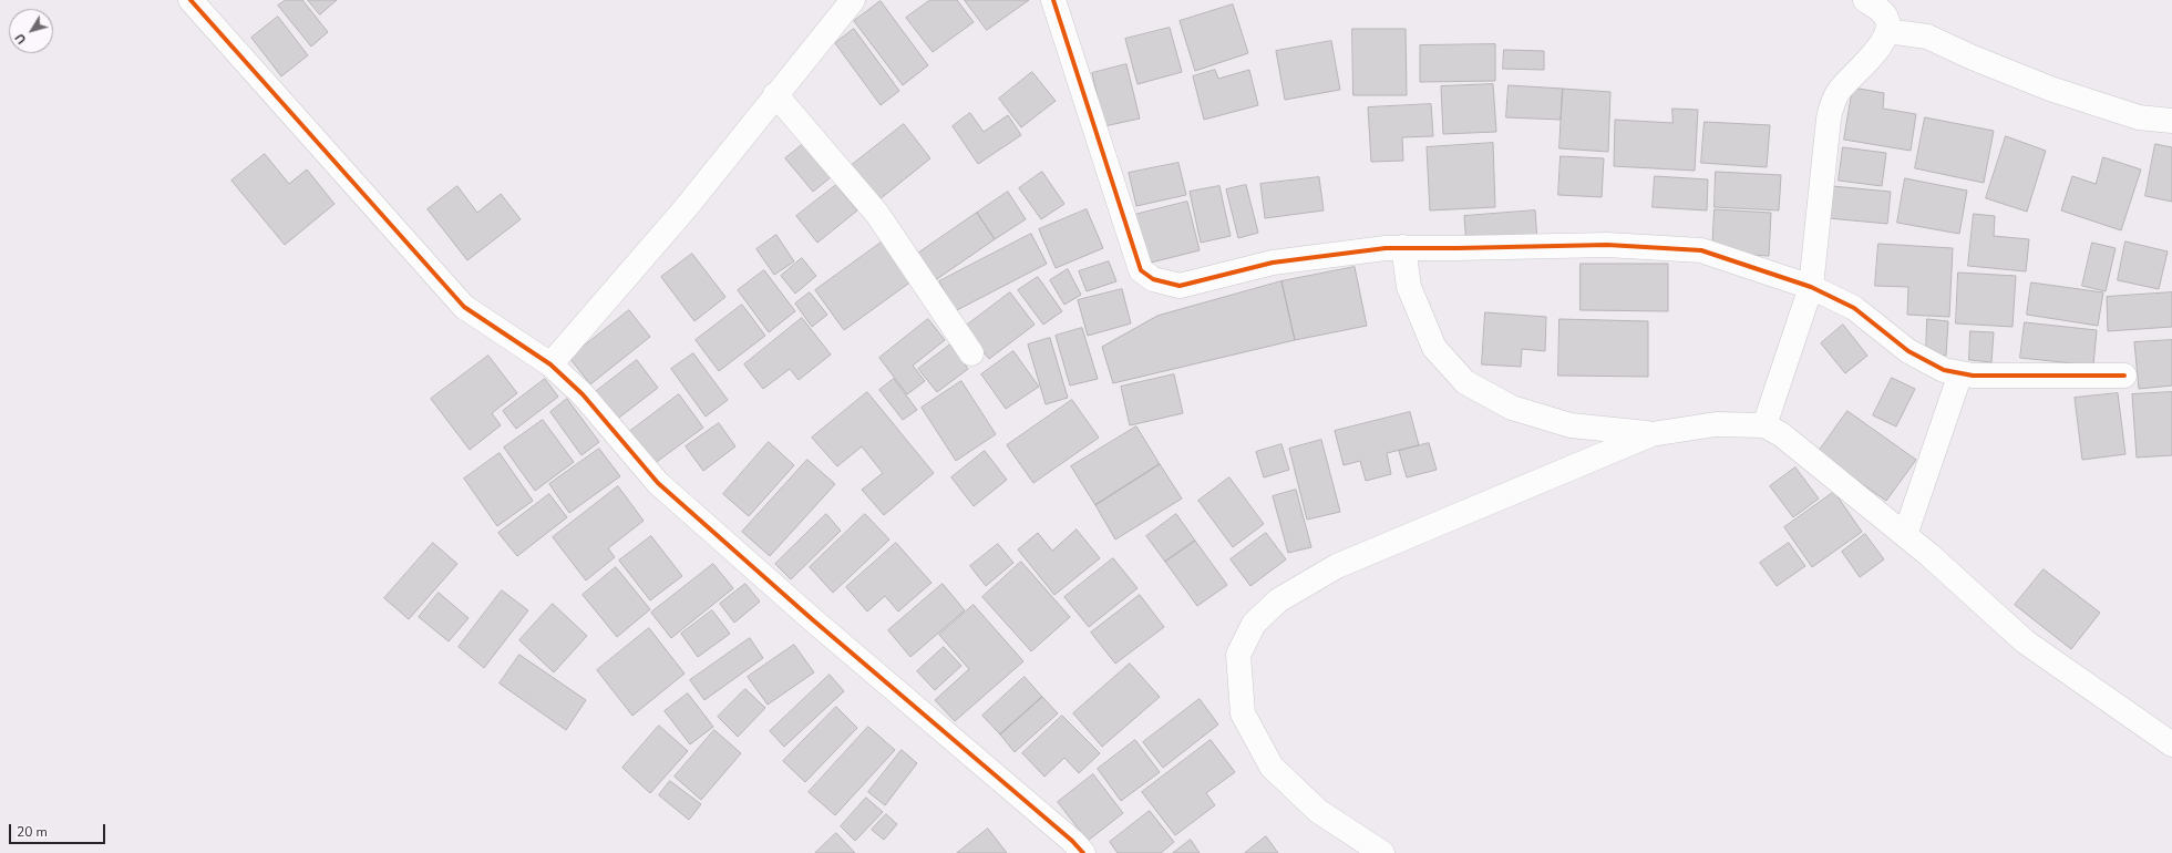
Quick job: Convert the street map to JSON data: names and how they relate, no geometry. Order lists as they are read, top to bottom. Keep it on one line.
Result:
{"scale_bar":"20 m","north":"bottom left"}
